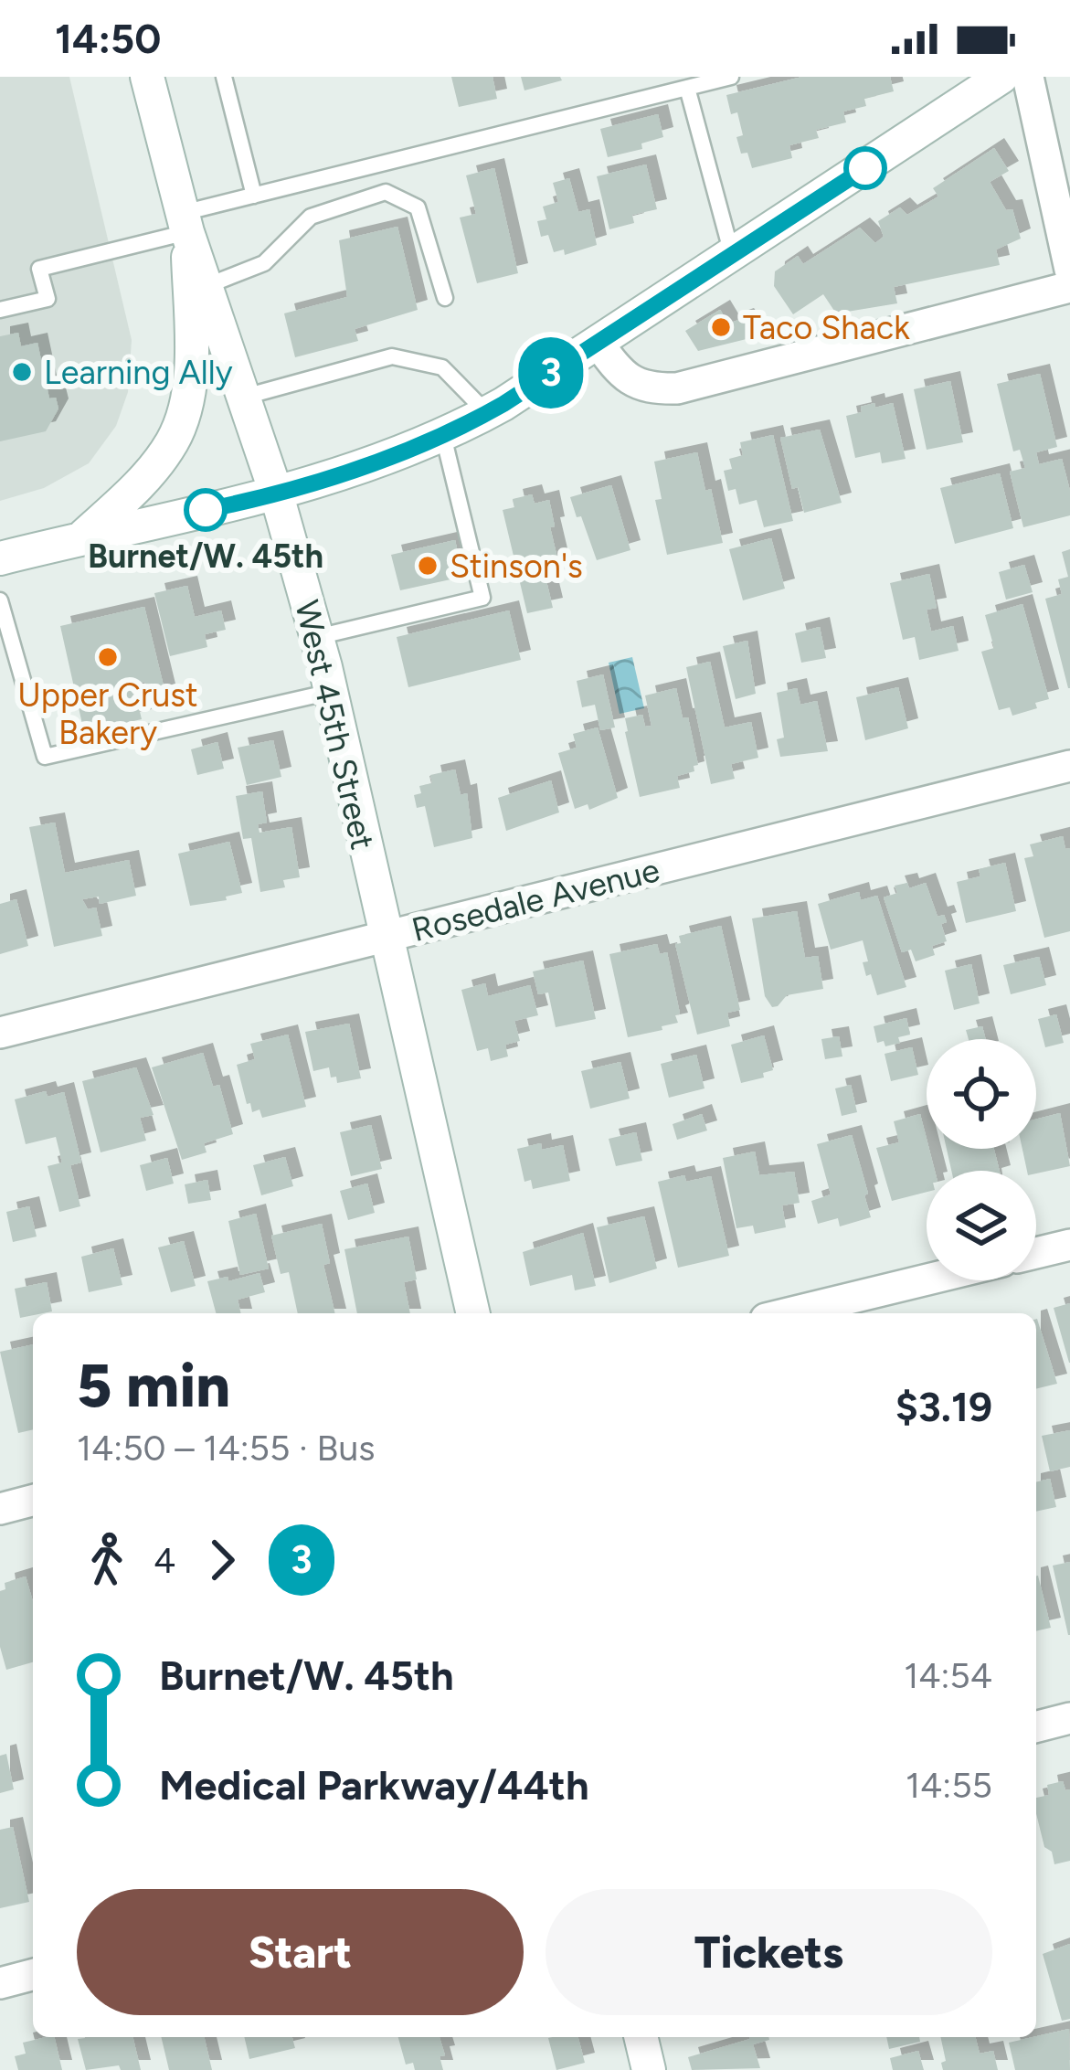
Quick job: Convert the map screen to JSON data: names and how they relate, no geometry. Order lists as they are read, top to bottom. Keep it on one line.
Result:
{"streets":{"main road":["West 45th Street"],"street":["Rosedale Avenue"]},"crossings":[["West 45th Street","Rosedale Avenue"]],"places":["Taco Shack","Learning Ally","Burnet/W. 45th","Stinson's","Upper Crust Bakery"],"lines":["bus line 3"],"page":{"status":"14:50","on_map":"3","heading":["5 min","14:50 – 14:55 · Bus","$3.19"],"legs":["4","3"],"list":[{"name":"Burnet/W. 45th","value":"14:54"},{"name":"Medical Parkway/44th","value":"14:55"}],"buttons":["Start","Tickets"]}}
